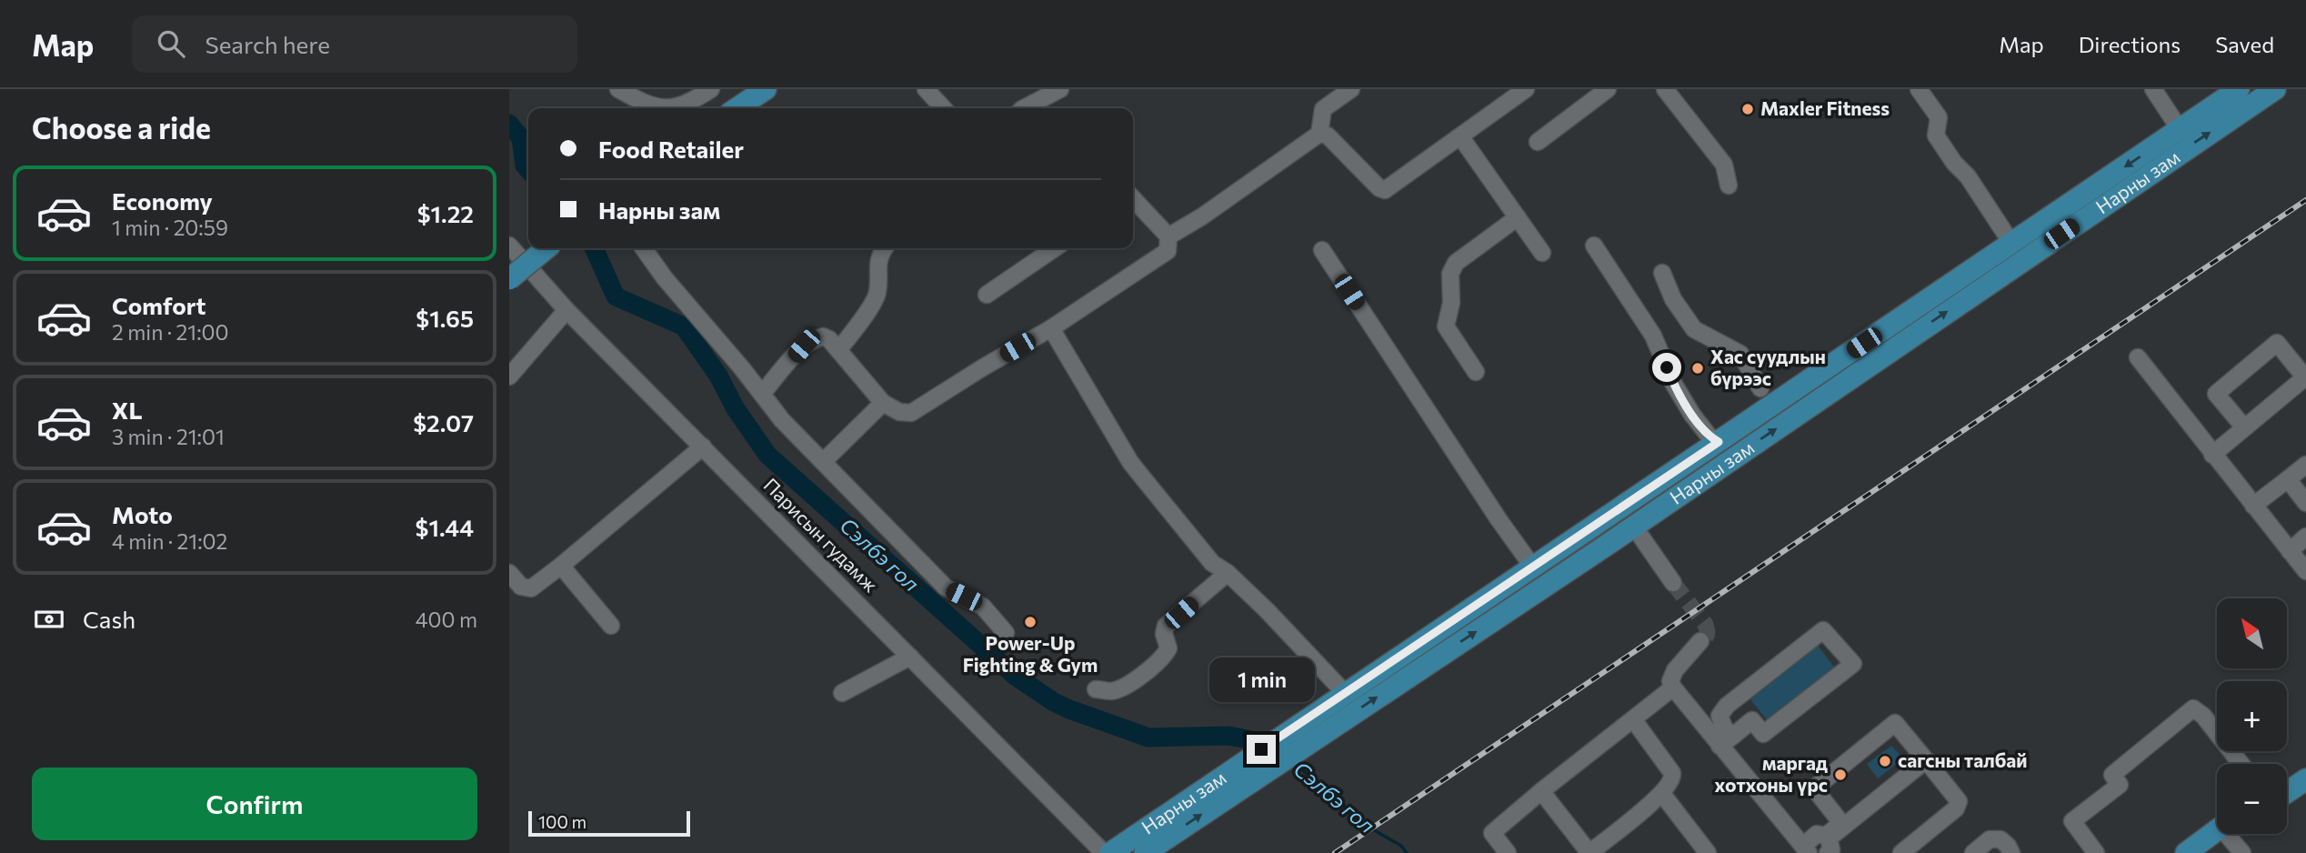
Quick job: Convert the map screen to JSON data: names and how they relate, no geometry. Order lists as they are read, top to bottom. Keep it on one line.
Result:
{"streets":{"main road":["Нарны зам"],"street":["Парисын гудамж"]},"water":["Сэлбэ гол"],"places":["Maxler Fitness","Хас суудлын бүрээс","Power-Up Fighting & Gym","сагсны талбай","маргад хотхоны үрс"],"scale_bar":"100 m","north":"top left","page":{"header":"Map","search":"Search here","nav":["Map","Directions","Saved"],"heading":"Choose a ride","banner":["Food Retailer","Нарны зам"],"list":[{"name":"Economy","note":"1 min · 20:59","value":"$1.22"},{"name":"Comfort","note":"2 min · 21:00","value":"$1.65"},{"name":"XL","note":"3 min · 21:01","value":"$2.07"},{"name":"Moto","note":"4 min · 21:02","value":"$1.44"}],"pay":["Cash","400 m"],"map_buttons":["+","−"],"bubble":"1 min","buttons":"Confirm","scale":"100 m"}}
